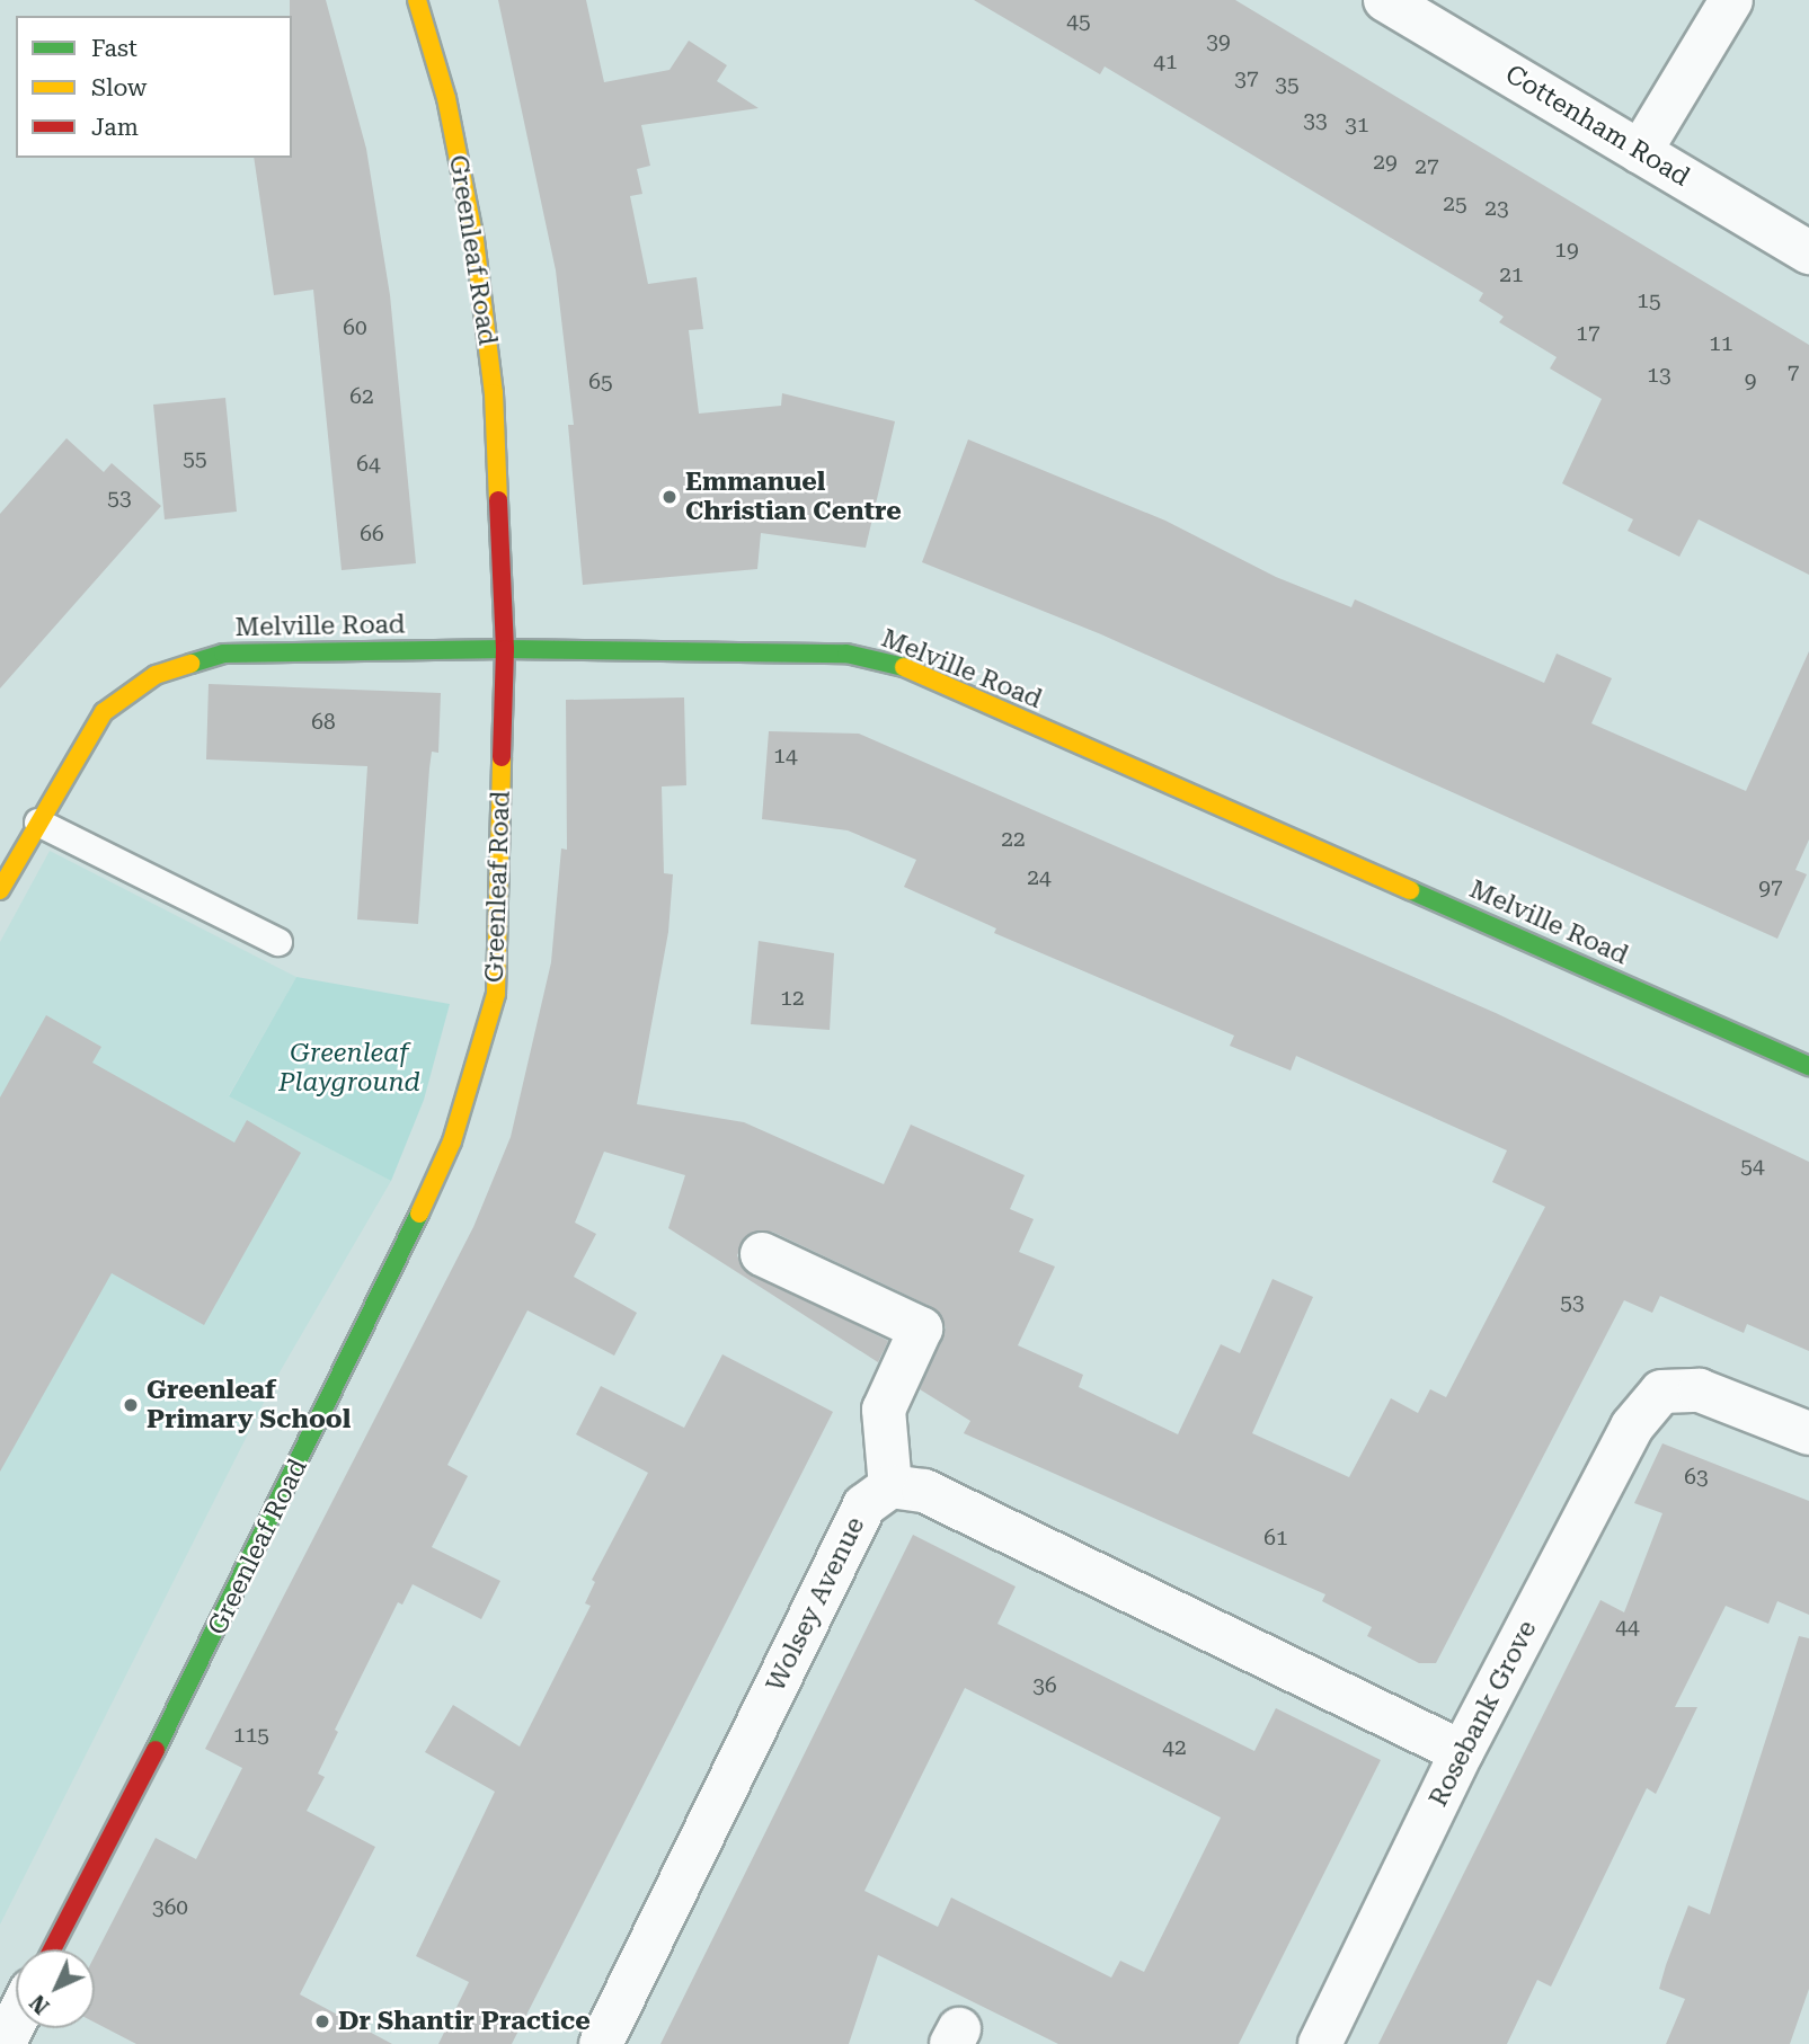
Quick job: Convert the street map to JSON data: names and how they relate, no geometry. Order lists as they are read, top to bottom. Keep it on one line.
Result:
{"streets":{"street":["Cottenham Road","Greenleaf Road","Melville Road","Wolsey Avenue","Rosebank Grove"]},"crossings":[["Greenleaf Road","Melville Road"]],"parks":["Greenleaf Playground"],"places":["Emmanuel Christian Centre","Greenleaf Primary School","Dr Shantir Practice"],"house_numbers":["45","39","41","37","35","33","31","29","27","25","23","19","21","15","60","17","11","7","13","9","65","62","55","64","53","66","68","14","22","24","97","12","54","53","63","61","44","36","115","42","360"],"legend":["Fast","Slow","Jam"],"north":"bottom left"}
